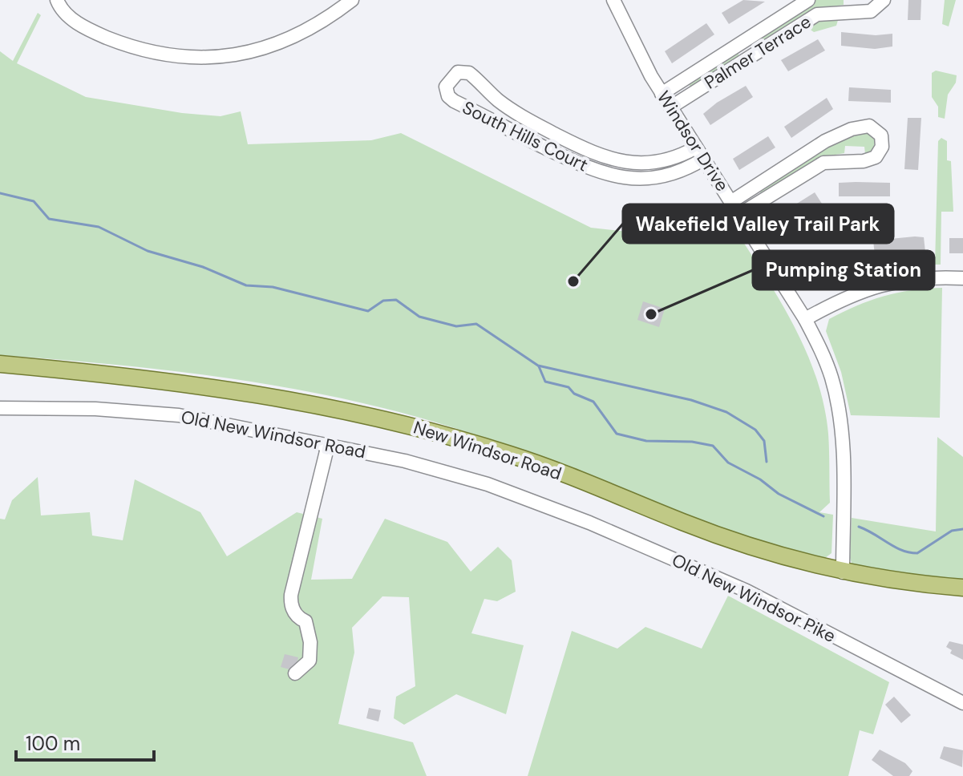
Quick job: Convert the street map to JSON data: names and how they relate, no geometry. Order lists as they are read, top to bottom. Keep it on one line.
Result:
{"streets":{"main road":["New Windsor Road"],"street":["Palmer Terrace","South Hills Court","Windsor Drive","Old New Windsor Road","Old New Windsor Pike"]},"crossings":[["Palmer Terrace","Windsor Drive"],["South Hills Court","Windsor Drive"],["Windsor Drive","New Windsor Road"],["Old New Windsor Road","Old New Windsor Pike"]],"places":["Wakefield Valley Trail Park","Pumping Station"],"scale_bar":"100 m"}
